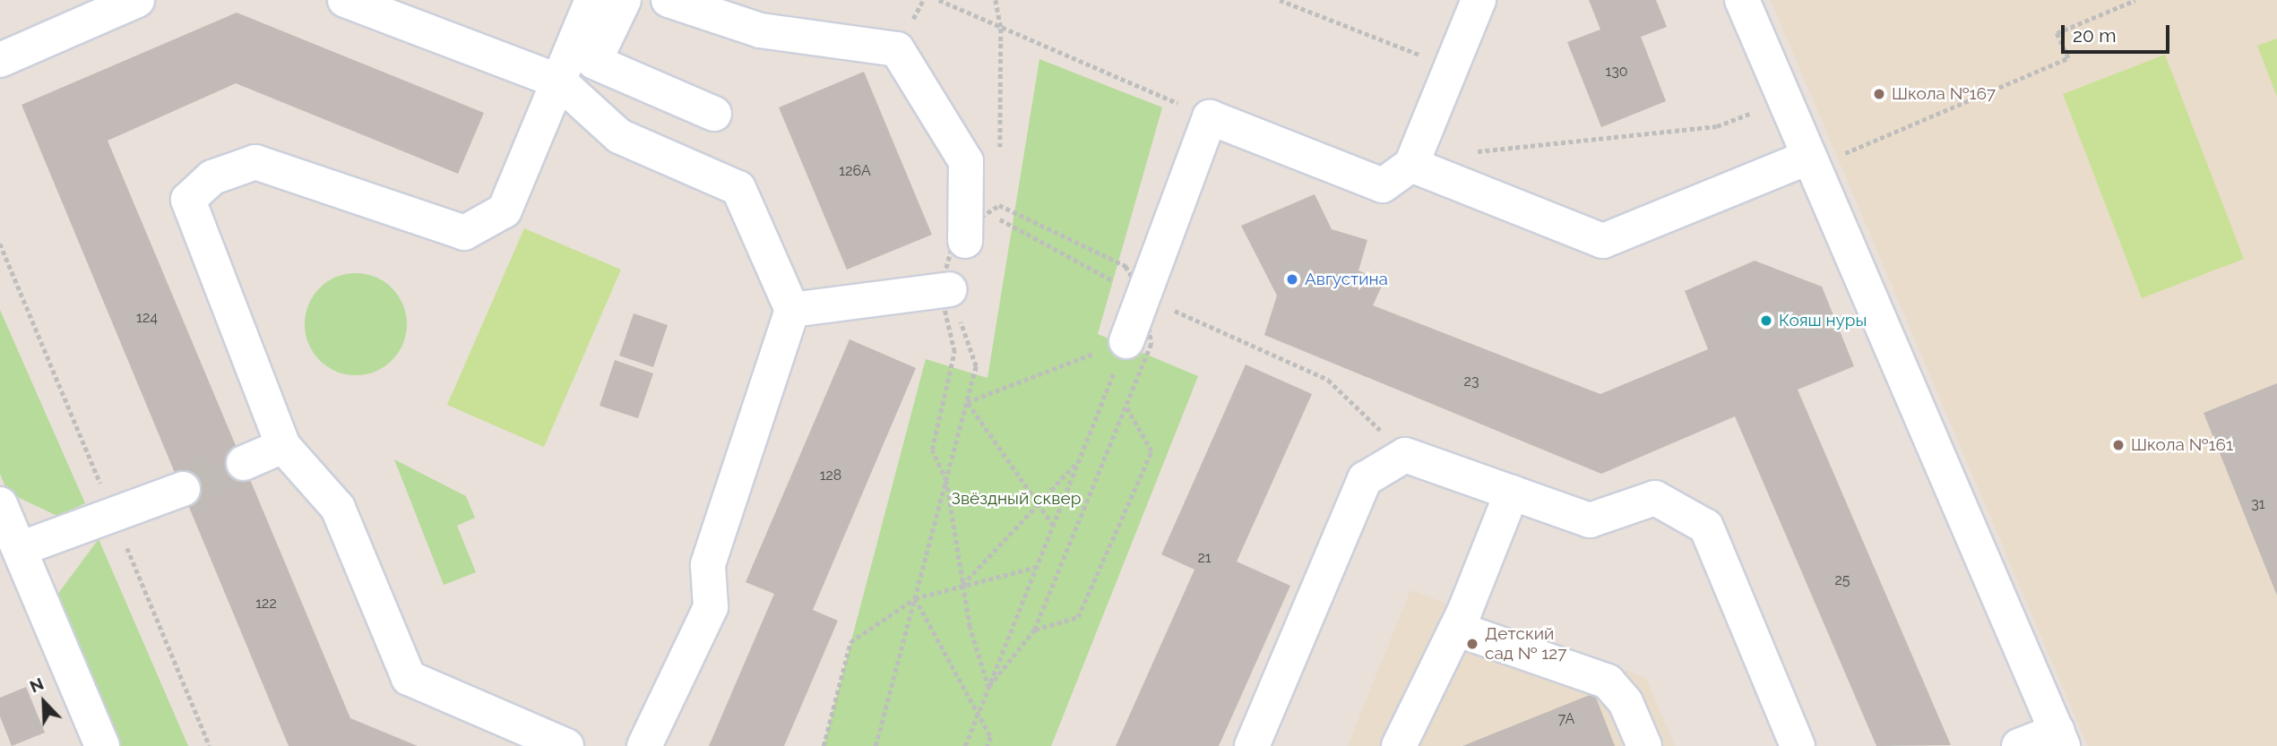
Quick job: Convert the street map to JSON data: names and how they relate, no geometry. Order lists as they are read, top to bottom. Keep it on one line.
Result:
{"parks":["Звёздный сквер"],"places":["Школа №167","Августина","Кояш нуры","Школа №161","Детский сад № 127"],"house_numbers":["130","126А","124","23","128","31","21","25","122","7А"],"scale_bar":"20 m","north":"top left"}
